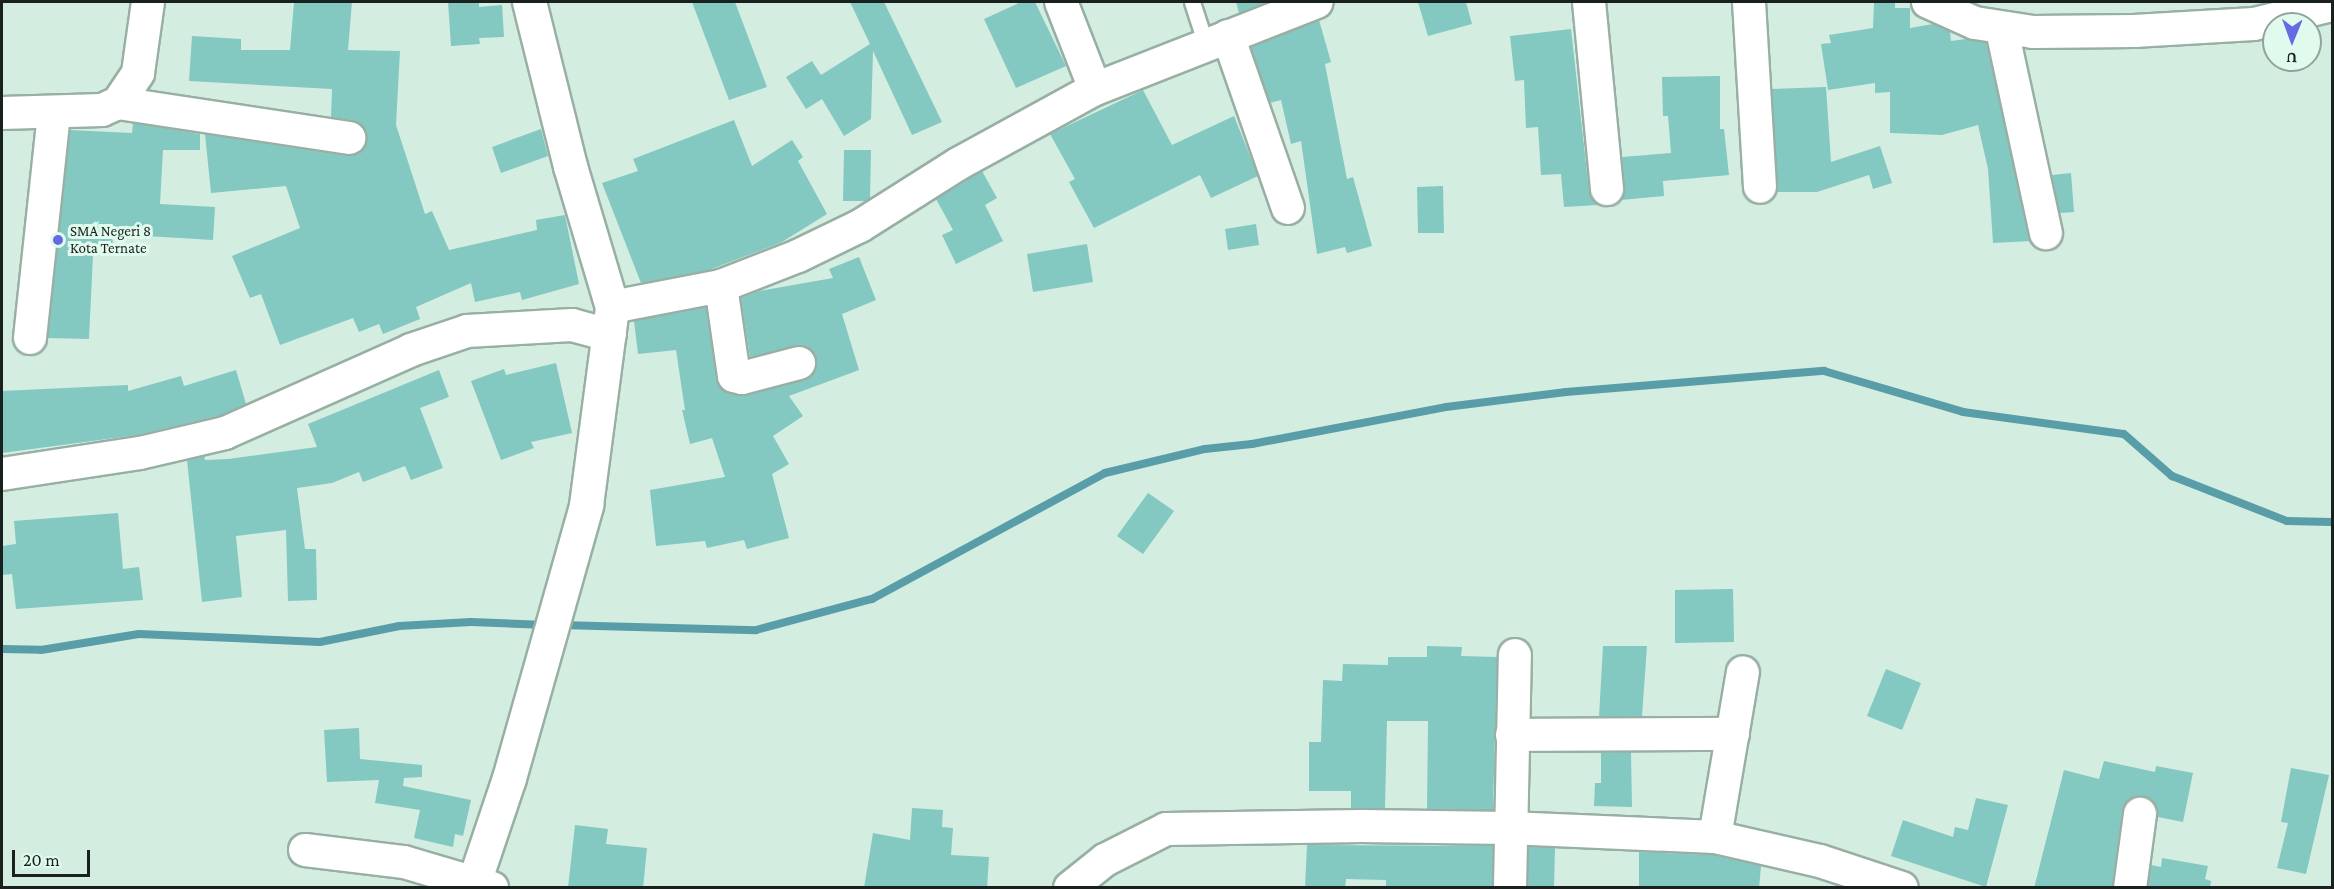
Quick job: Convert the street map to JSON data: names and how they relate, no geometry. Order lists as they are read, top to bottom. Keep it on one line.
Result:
{"places":["SMA Negeri 8 Kota Ternate"],"scale_bar":"20 m","north":"bottom"}
